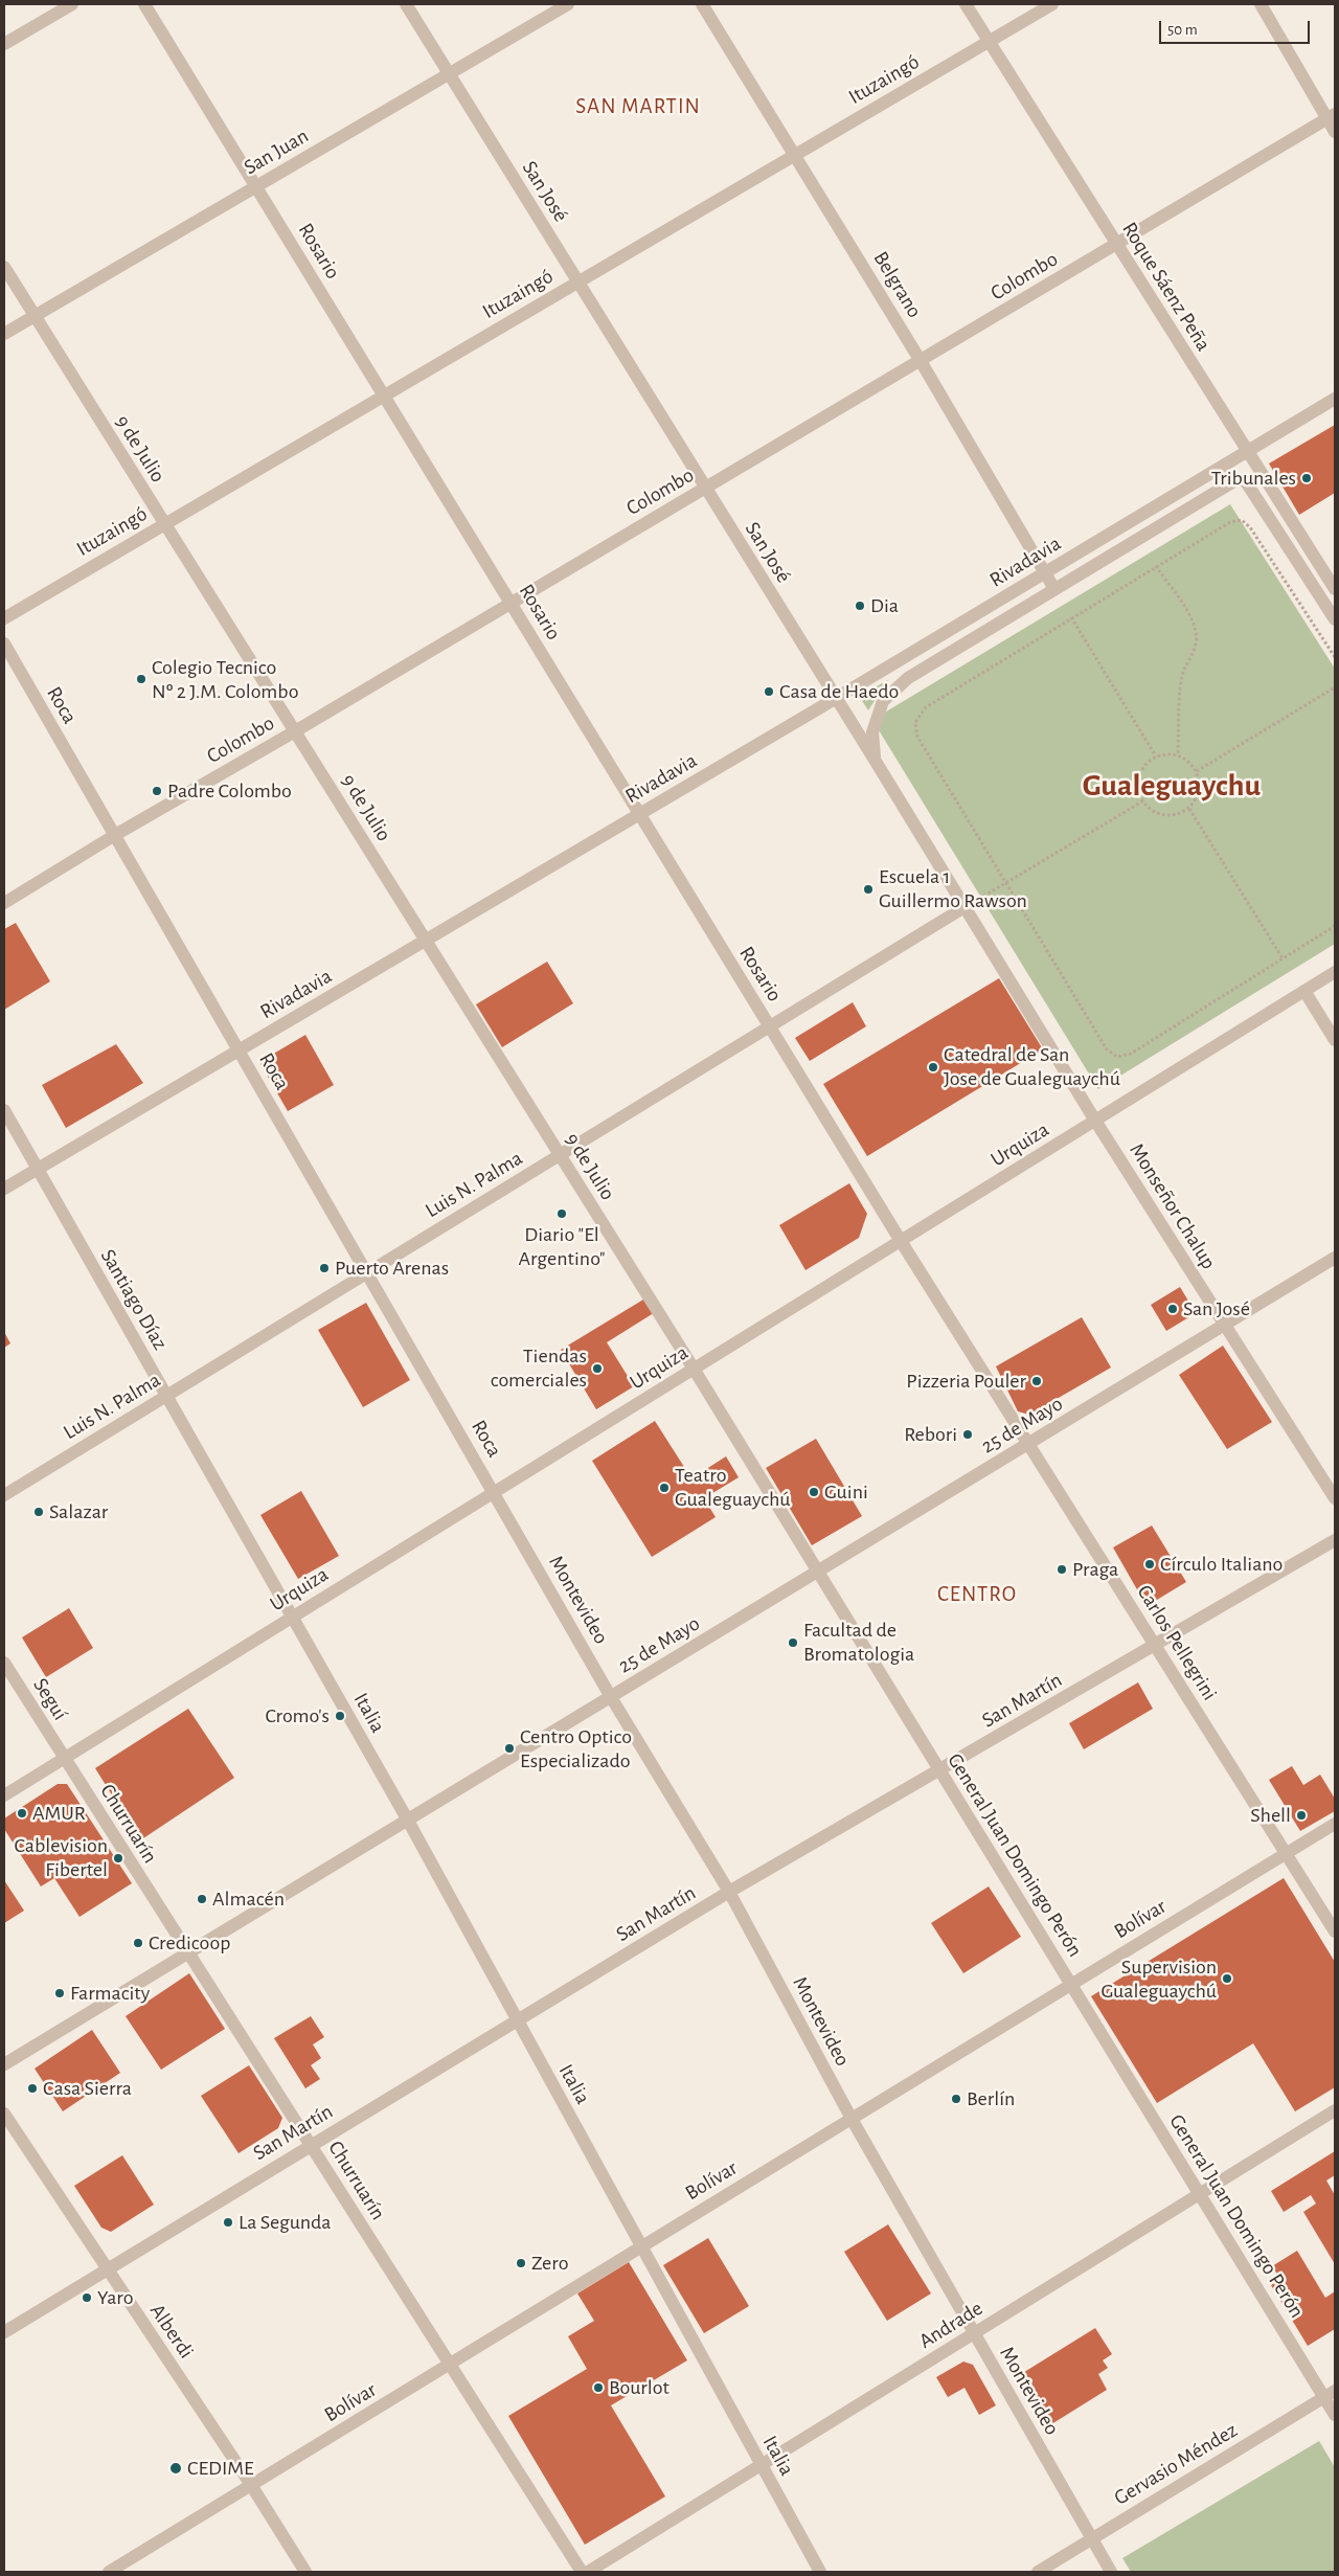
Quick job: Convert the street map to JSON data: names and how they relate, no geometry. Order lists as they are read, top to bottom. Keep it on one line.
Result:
{"streets":{"street":["Ituzaingó","San Juan","San José","Rosario","Colombo","Belgrano","Roque Sáenz Peña","9 de Julio","Rivadavia","Roca","Urquiza","Luis N. Palma","Monseñor Chalup","Santiago Díaz","25 de Mayo","Montevideo","Carlos Pellegrini","Seguí","San Martín","Italia","Churruarín","General Juan Domingo Perón","Bolívar","Andrade","Alberdi","Gervasio Méndez"]},"crossings":[["Ituzaingó","San José"],["Ituzaingó","Rosario"],["Ituzaingó","Belgrano"],["Ituzaingó","Roque Sáenz Peña"],["Ituzaingó","9 de Julio"],["San Juan","San José"],["San Juan","Rosario"],["San Juan","9 de Julio"],["San José","Colombo"],["San José","Rivadavia"],["San José","Urquiza"],["San José","Luis N. Palma"],["San José","Monseñor Chalup"],["Rosario","Colombo"],["Rosario","Rivadavia"],["Rosario","Urquiza"],["Rosario","Luis N. Palma"],["Rosario","Carlos Pellegrini"],["Colombo","Belgrano"],["Colombo","Roque Sáenz Peña"],["Colombo","9 de Julio"],["Colombo","Roca"],["Belgrano","Rivadavia"],["Roque Sáenz Peña","Rivadavia"],["9 de Julio","Rivadavia"],["9 de Julio","Urquiza"],["9 de Julio","Luis N. Palma"],["9 de Julio","General Juan Domingo Perón"],["Rivadavia","Roca"],["Rivadavia","Santiago Díaz"],["Roca","Urquiza"],["Roca","Luis N. Palma"],["Roca","Montevideo"],["Urquiza","Monseñor Chalup"],["Urquiza","Santiago Díaz"],["Urquiza","Montevideo"],["Urquiza","Carlos Pellegrini"],["Urquiza","Seguí"],["Urquiza","Italia"],["Urquiza","Churruarín"],["Urquiza","General Juan Domingo Perón"],["Luis N. Palma","Santiago Díaz"],["Monseñor Chalup","25 de Mayo"],["Santiago Díaz","Italia"],["25 de Mayo","Montevideo"],["25 de Mayo","Carlos Pellegrini"],["25 de Mayo","Italia"],["25 de Mayo","Churruarín"],["25 de Mayo","General Juan Domingo Perón"],["Montevideo","San Martín"],["Montevideo","Bolívar"],["Montevideo","Andrade"],["Montevideo","Gervasio Méndez"],["Carlos Pellegrini","San Martín"],["Carlos Pellegrini","Bolívar"],["Seguí","Churruarín"],["San Martín","Italia"],["San Martín","Churruarín"],["San Martín","General Juan Domingo Perón"],["San Martín","Alberdi"],["Italia","Bolívar"],["Italia","Andrade"],["Churruarín","Bolívar"],["General Juan Domingo Perón","Bolívar"],["General Juan Domingo Perón","Andrade"],["General Juan Domingo Perón","Gervasio Méndez"],["Bolívar","Alberdi"]],"districts":["SAN MARTIN","Gualeguaychu","CENTRO"],"places":["Tribunales","Dia","Colegio Tecnico Nº 2 J.M. Colombo","Casa de Haedo","Padre Colombo","Escuela 1 Guillermo Rawson","Catedral de San Jose de Gualeguaychú","Diario \"El Argentino\"","Puerto Arenas","San José","Tiendas comerciales","Pizzeria Pouler","Rebori","Teatro Gualeguaychú","Guini","Salazar","Círculo Italiano","Praga","Facultad de Bromatologia","Cromo's","Centro Optico Especializado","AMUR","Shell","Cablevision Fibertel","Almacén","Credicoop","Supervision Gualeguaychú","Farmacity","Casa Sierra","Berlín","La Segunda","Zero","Yaro","Bourlot","CEDIME"],"scale_bar":"50 m"}
